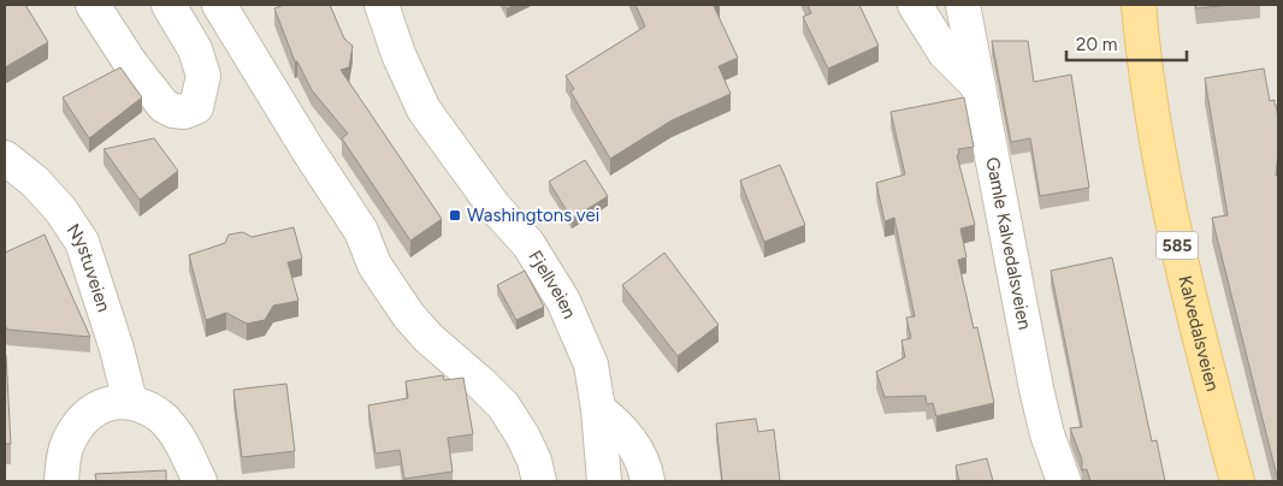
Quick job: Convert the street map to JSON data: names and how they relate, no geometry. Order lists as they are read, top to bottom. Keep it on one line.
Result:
{"streets":{"main road":["585","Kalvedalsveien"],"street":["Gamle Kalvedalsveien","Nystuveien","Fjellveien"]},"places":{"transit":["Washingtons vei"]},"scale_bar":"20 m"}
